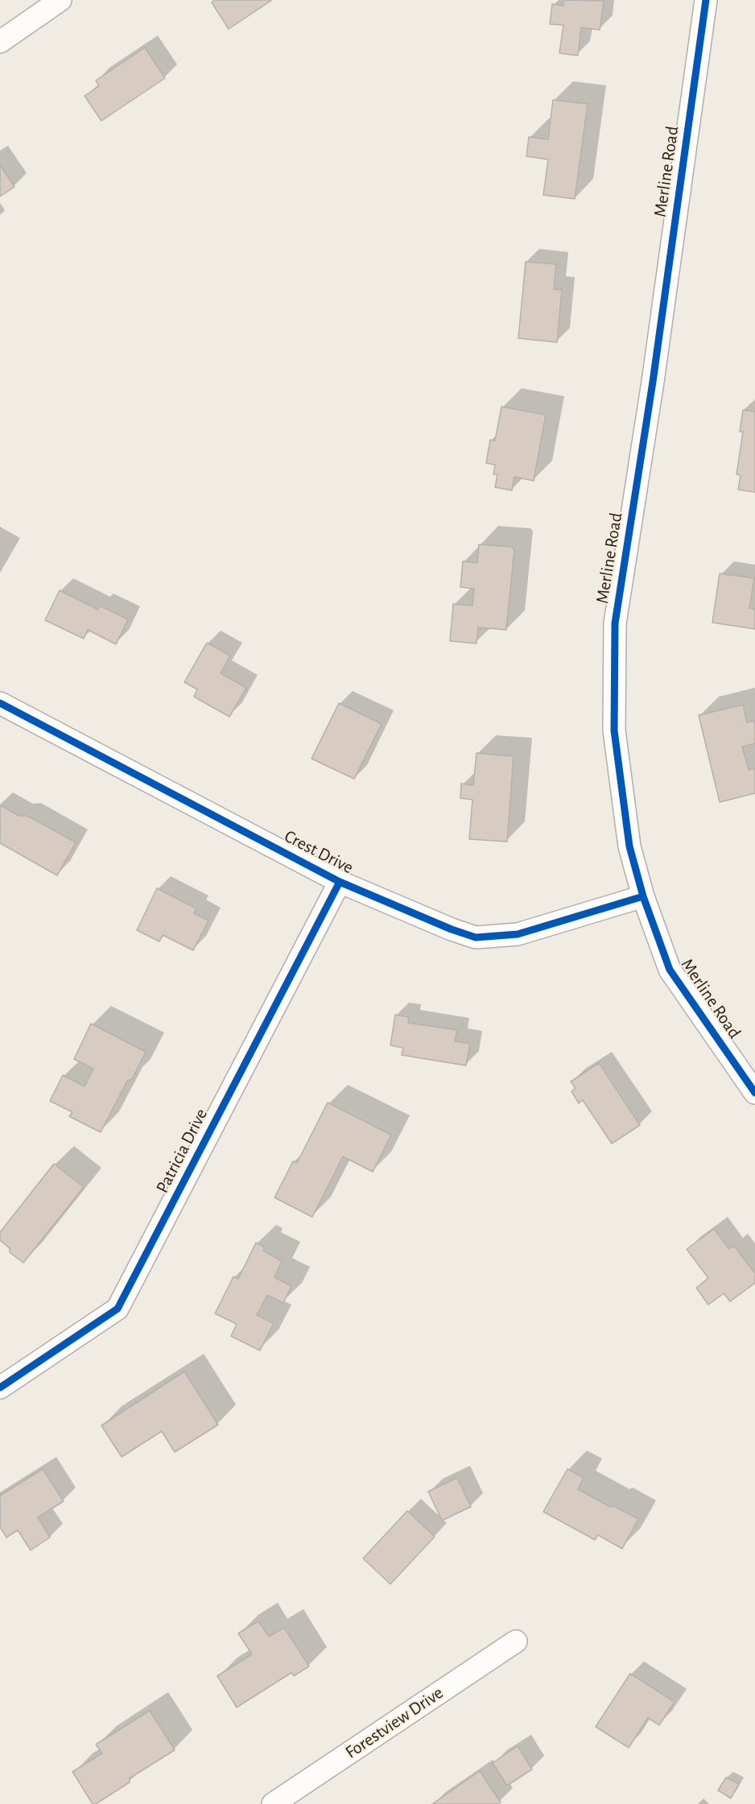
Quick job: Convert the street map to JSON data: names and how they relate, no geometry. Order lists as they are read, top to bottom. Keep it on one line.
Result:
{"streets":{"street":["Merline Road","Crest Drive","Patricia Drive","Forestview Drive"]},"crossings":[["Merline Road","Crest Drive"],["Crest Drive","Patricia Drive"]]}
